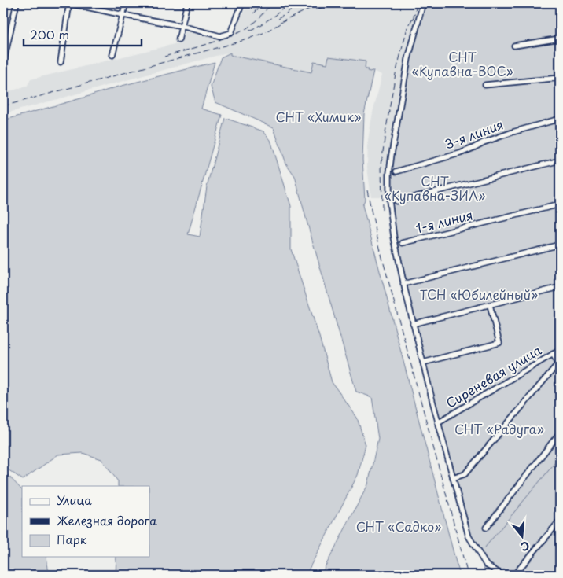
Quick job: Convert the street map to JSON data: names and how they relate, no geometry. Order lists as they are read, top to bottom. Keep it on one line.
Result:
{"streets":{"street":["3-я линия","1-я линия","Сиреневая улица"]},"parks":["СНТ «Купавна-ВОС»","СНТ «Химик»","СНТ «Купавна-ЗИЛ»","ТСН «Юбилейный»","СНТ «Радуга»","СНТ «Садко»"],"legend":["Улица","Железная дорога","Парк"],"scale_bar":"200 m","north":"bottom"}
